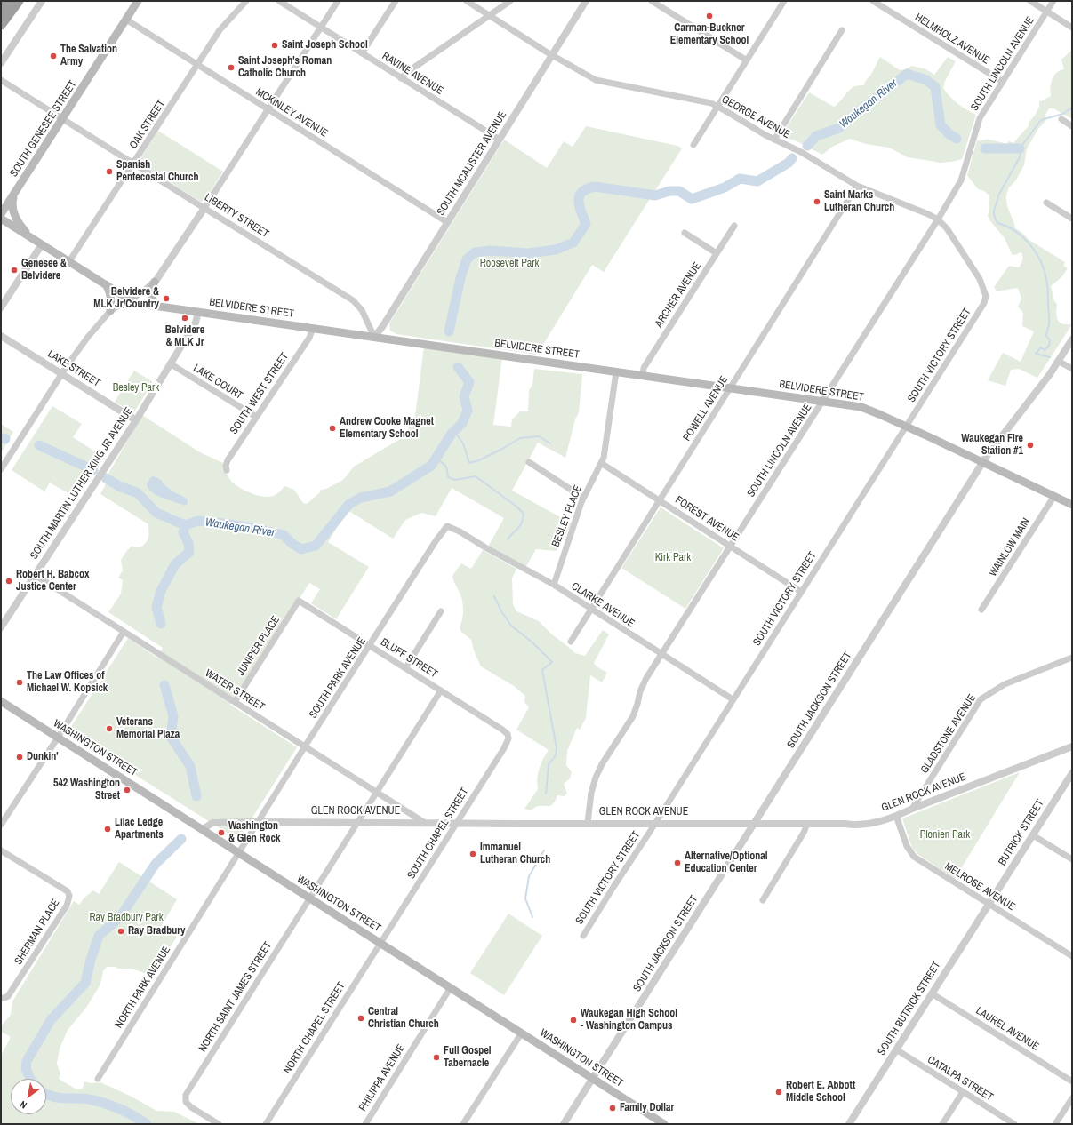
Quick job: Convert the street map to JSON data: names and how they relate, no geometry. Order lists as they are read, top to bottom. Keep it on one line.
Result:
{"streets":{"main road":["SOUTH GENESEE STREET","BELVIDERE STREET","WASHINGTON STREET"],"street":["HELMHOLZ AVENUE","SOUTH LINCOLN AVENUE","RAVINE AVENUE","MCKINLEY AVENUE","GEORGE AVENUE","OAK STREET","SOUTH MCALISTER AVENUE","LIBERTY STREET","ARCHER AVENUE","SOUTH VICTORY STREET","LAKE STREET","LAKE COURT","SOUTH WEST STREET","POWELL AVENUE","SOUTH MARTIN LUTHER KING JR AVENUE","BESLEY PLACE","FOREST AVENUE","WAINLOW MAIN","CLARKE AVENUE","JUNIPER PLACE","BLUFF STREET","SOUTH PARK AVENUE","WATER STREET","SOUTH JACKSON STREET","GLADSTONE AVENUE","GLEN ROCK AVENUE","BUTRICK STREET","SOUTH CHAPEL STREET","MELROSE AVENUE","SHERMAN PLACE","NORTH PARK AVENUE","NORTH SAINT JAMES STREET","SOUTH BUTRICK STREET","NORTH CHAPEL STREET","LAUREL AVENUE","PHILIPPA AVENUE","CATALPA STREET"]},"crossings":[["HELMHOLZ AVENUE","SOUTH LINCOLN AVENUE"],["SOUTH LINCOLN AVENUE","GEORGE AVENUE"],["SOUTH LINCOLN AVENUE","BELVIDERE STREET"],["SOUTH LINCOLN AVENUE","FOREST AVENUE"],["SOUTH LINCOLN AVENUE","CLARKE AVENUE"],["SOUTH LINCOLN AVENUE","GLEN ROCK AVENUE"],["RAVINE AVENUE","SOUTH MCALISTER AVENUE"],["MCKINLEY AVENUE","OAK STREET"],["MCKINLEY AVENUE","SOUTH GENESEE STREET"],["MCKINLEY AVENUE","SOUTH MCALISTER AVENUE"],["GEORGE AVENUE","SOUTH MCALISTER AVENUE"],["GEORGE AVENUE","SOUTH VICTORY STREET"],["GEORGE AVENUE","POWELL AVENUE"],["OAK STREET","LIBERTY STREET"],["OAK STREET","BELVIDERE STREET"],["SOUTH GENESEE STREET","LIBERTY STREET"],["SOUTH MCALISTER AVENUE","LIBERTY STREET"],["SOUTH MCALISTER AVENUE","BELVIDERE STREET"],["LIBERTY STREET","BELVIDERE STREET"],["ARCHER AVENUE","BELVIDERE STREET"],["BELVIDERE STREET","SOUTH VICTORY STREET"],["BELVIDERE STREET","SOUTH WEST STREET"],["BELVIDERE STREET","POWELL AVENUE"],["BELVIDERE STREET","SOUTH MARTIN LUTHER KING JR AVENUE"],["BELVIDERE STREET","BESLEY PLACE"],["BELVIDERE STREET","WAINLOW MAIN"],["BELVIDERE STREET","SOUTH JACKSON STREET"],["SOUTH VICTORY STREET","FOREST AVENUE"],["SOUTH VICTORY STREET","CLARKE AVENUE"],["SOUTH VICTORY STREET","GLEN ROCK AVENUE"],["LAKE STREET","SOUTH MARTIN LUTHER KING JR AVENUE"],["LAKE COURT","SOUTH WEST STREET"],["LAKE COURT","SOUTH MARTIN LUTHER KING JR AVENUE"],["POWELL AVENUE","FOREST AVENUE"],["POWELL AVENUE","CLARKE AVENUE"],["SOUTH MARTIN LUTHER KING JR AVENUE","WATER STREET"],["BESLEY PLACE","FOREST AVENUE"],["BESLEY PLACE","CLARKE AVENUE"],["CLARKE AVENUE","SOUTH PARK AVENUE"],["JUNIPER PLACE","BLUFF STREET"],["JUNIPER PLACE","WATER STREET"],["BLUFF STREET","SOUTH PARK AVENUE"],["BLUFF STREET","SOUTH CHAPEL STREET"],["BLUFF STREET","NORTH SAINT JAMES STREET"],["SOUTH PARK AVENUE","WATER STREET"],["SOUTH PARK AVENUE","WASHINGTON STREET"],["SOUTH PARK AVENUE","GLEN ROCK AVENUE"],["SOUTH PARK AVENUE","NORTH PARK AVENUE"],["WATER STREET","GLEN ROCK AVENUE"],["WATER STREET","NORTH SAINT JAMES STREET"],["SOUTH JACKSON STREET","WASHINGTON STREET"],["SOUTH JACKSON STREET","GLEN ROCK AVENUE"],["GLADSTONE AVENUE","GLEN ROCK AVENUE"],["WASHINGTON STREET","GLEN ROCK AVENUE"],["WASHINGTON STREET","SOUTH CHAPEL STREET"],["WASHINGTON STREET","NORTH PARK AVENUE"],["WASHINGTON STREET","NORTH SAINT JAMES STREET"],["WASHINGTON STREET","NORTH CHAPEL STREET"],["WASHINGTON STREET","PHILIPPA AVENUE"],["GLEN ROCK AVENUE","SOUTH CHAPEL STREET"],["GLEN ROCK AVENUE","MELROSE AVENUE"],["GLEN ROCK AVENUE","NORTH SAINT JAMES STREET"],["BUTRICK STREET","MELROSE AVENUE"],["BUTRICK STREET","SOUTH BUTRICK STREET"],["SOUTH CHAPEL STREET","NORTH CHAPEL STREET"],["MELROSE AVENUE","SOUTH BUTRICK STREET"],["SOUTH BUTRICK STREET","LAUREL AVENUE"],["SOUTH BUTRICK STREET","CATALPA STREET"]],"water":["Waukegan River"],"parks":["Roosevelt Park","Besley Park","Kirk Park","Plonien Park","Ray Bradbury Park"],"places":["Carman-Buckner Elementary School","Saint Joseph School","The Salvation Army","Saint Joseph's Roman Catholic Church","Spanish Pentecostal Church","Saint Marks Lutheran Church","Genesee & Belvidere","Belvidere & MLK Jr/Country","Belvidere & MLK Jr","Andrew Cooke Magnet Elementary School","Waukegan Fire Station #1","Robert H. Babcox Justice Center","The Law Offices of Michael W. Kopsick","Veterans Memorial Plaza","Dunkin'","542 Washington Street","Lilac Ledge Apartments","Washington & Glen Rock","Immanuel Lutheran Church","Alternative/Optional Education Center","Ray Bradbury","Central Christian Church","Waukegan High School - Washington Campus","Full Gospel Tabernacle","Robert E. Abbott Middle School","Family Dollar"],"north":"bottom left"}
